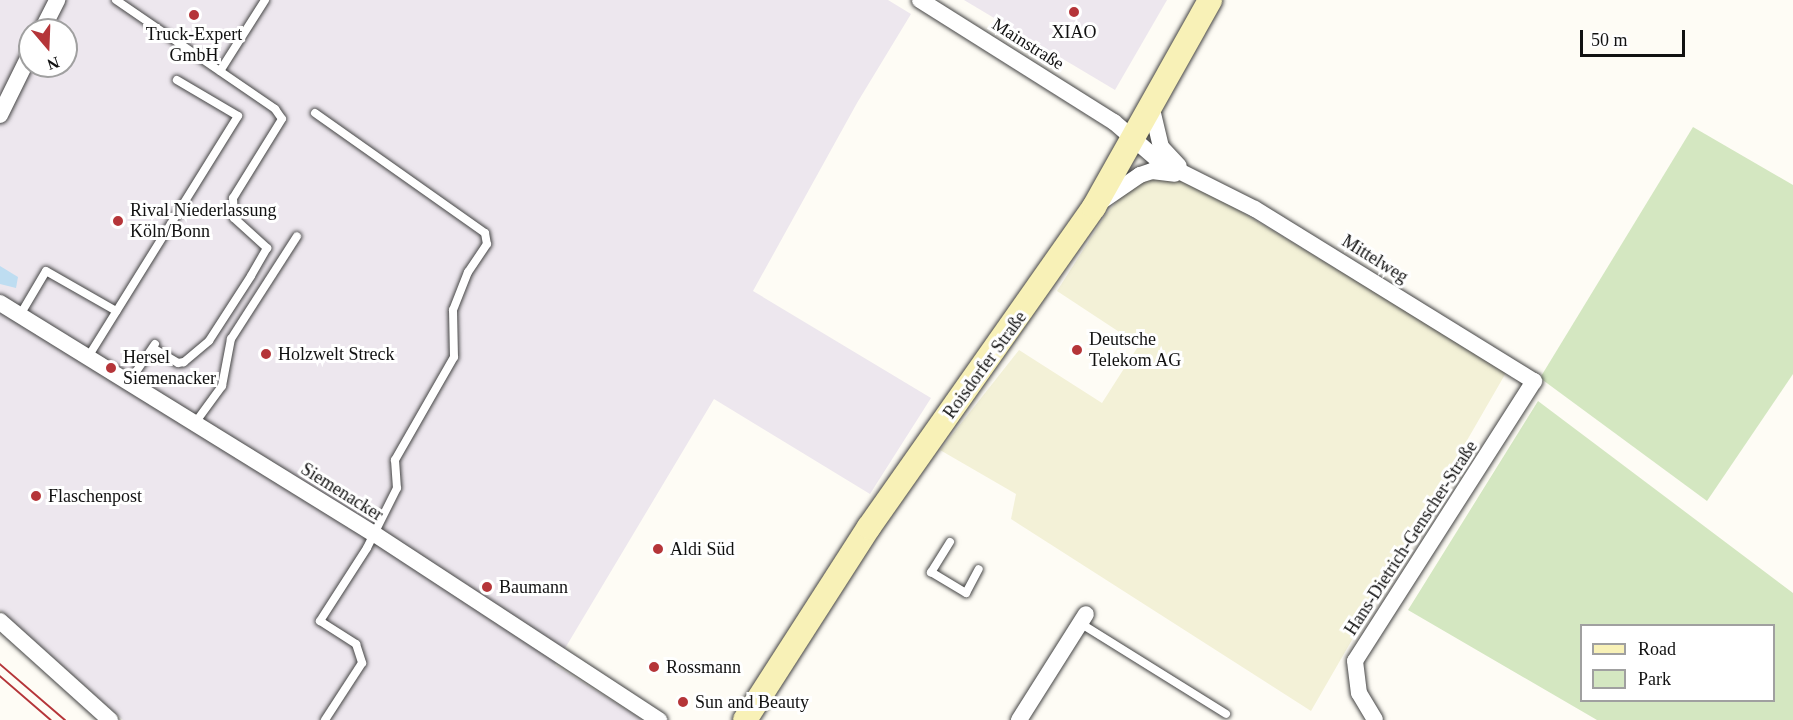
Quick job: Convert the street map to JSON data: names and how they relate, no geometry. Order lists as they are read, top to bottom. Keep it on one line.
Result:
{"streets":{"main road":["Roisdorfer Straße"],"street":["Mainstraße","Mittelweg","Siemenacker","Hans-Dietrich-Genscher-Straße"]},"crossings":[["Mainstraße","Mittelweg"],["Mittelweg","Roisdorfer Straße"],["Mittelweg","Hans-Dietrich-Genscher-Straße"]],"places":["XIAO","Truck-Expert GmbH","Rival Niederlassung Köln/Bonn","Deutsche Telekom AG","Holzwelt Streck","Hersel Siemenacker","Flaschenpost","Aldi Süd","Baumann","Rossmann","Sun and Beauty"],"legend":["Road","Park"],"scale_bar":"50 m","north":"bottom"}
